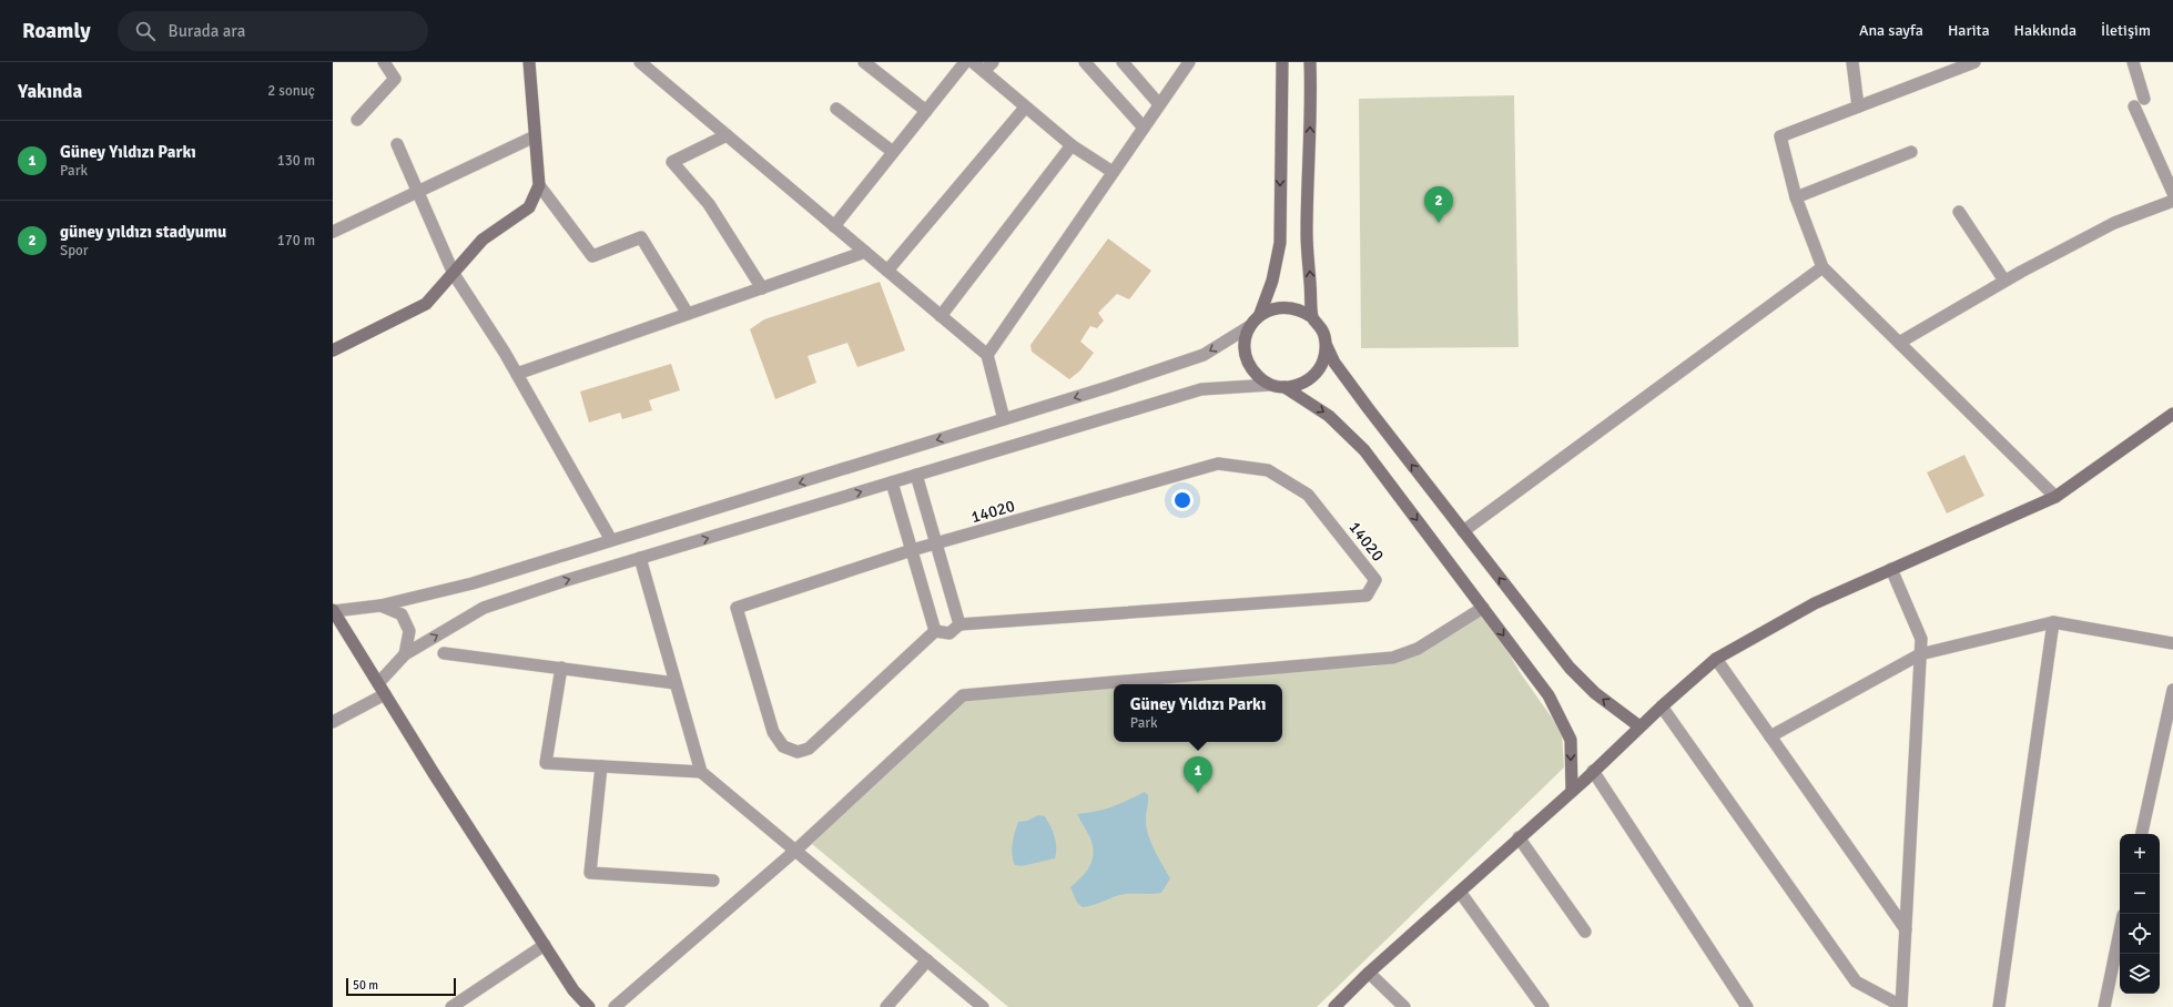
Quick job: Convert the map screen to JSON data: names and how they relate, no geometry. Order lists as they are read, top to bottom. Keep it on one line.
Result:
{"streets":{"street":["14020"]},"scale_bar":"50 m","page":{"header":"Roamly","search":"Burada ara","nav":["Ana sayfa","Harita","Hakkında","İletişim"],"heading":["Yakında","2 sonuç"],"list":[{"mark":"1","name":"Güney Yıldızı Parkı","note":"Park","value":"130 m"},{"mark":"2","name":"güney yıldızı stadyumu","note":"Spor","value":"170 m"}],"pins":["2","1"],"popup":["Güney Yıldızı Parkı","Park"],"map_buttons":["+","−"],"scale":"50 m"}}
